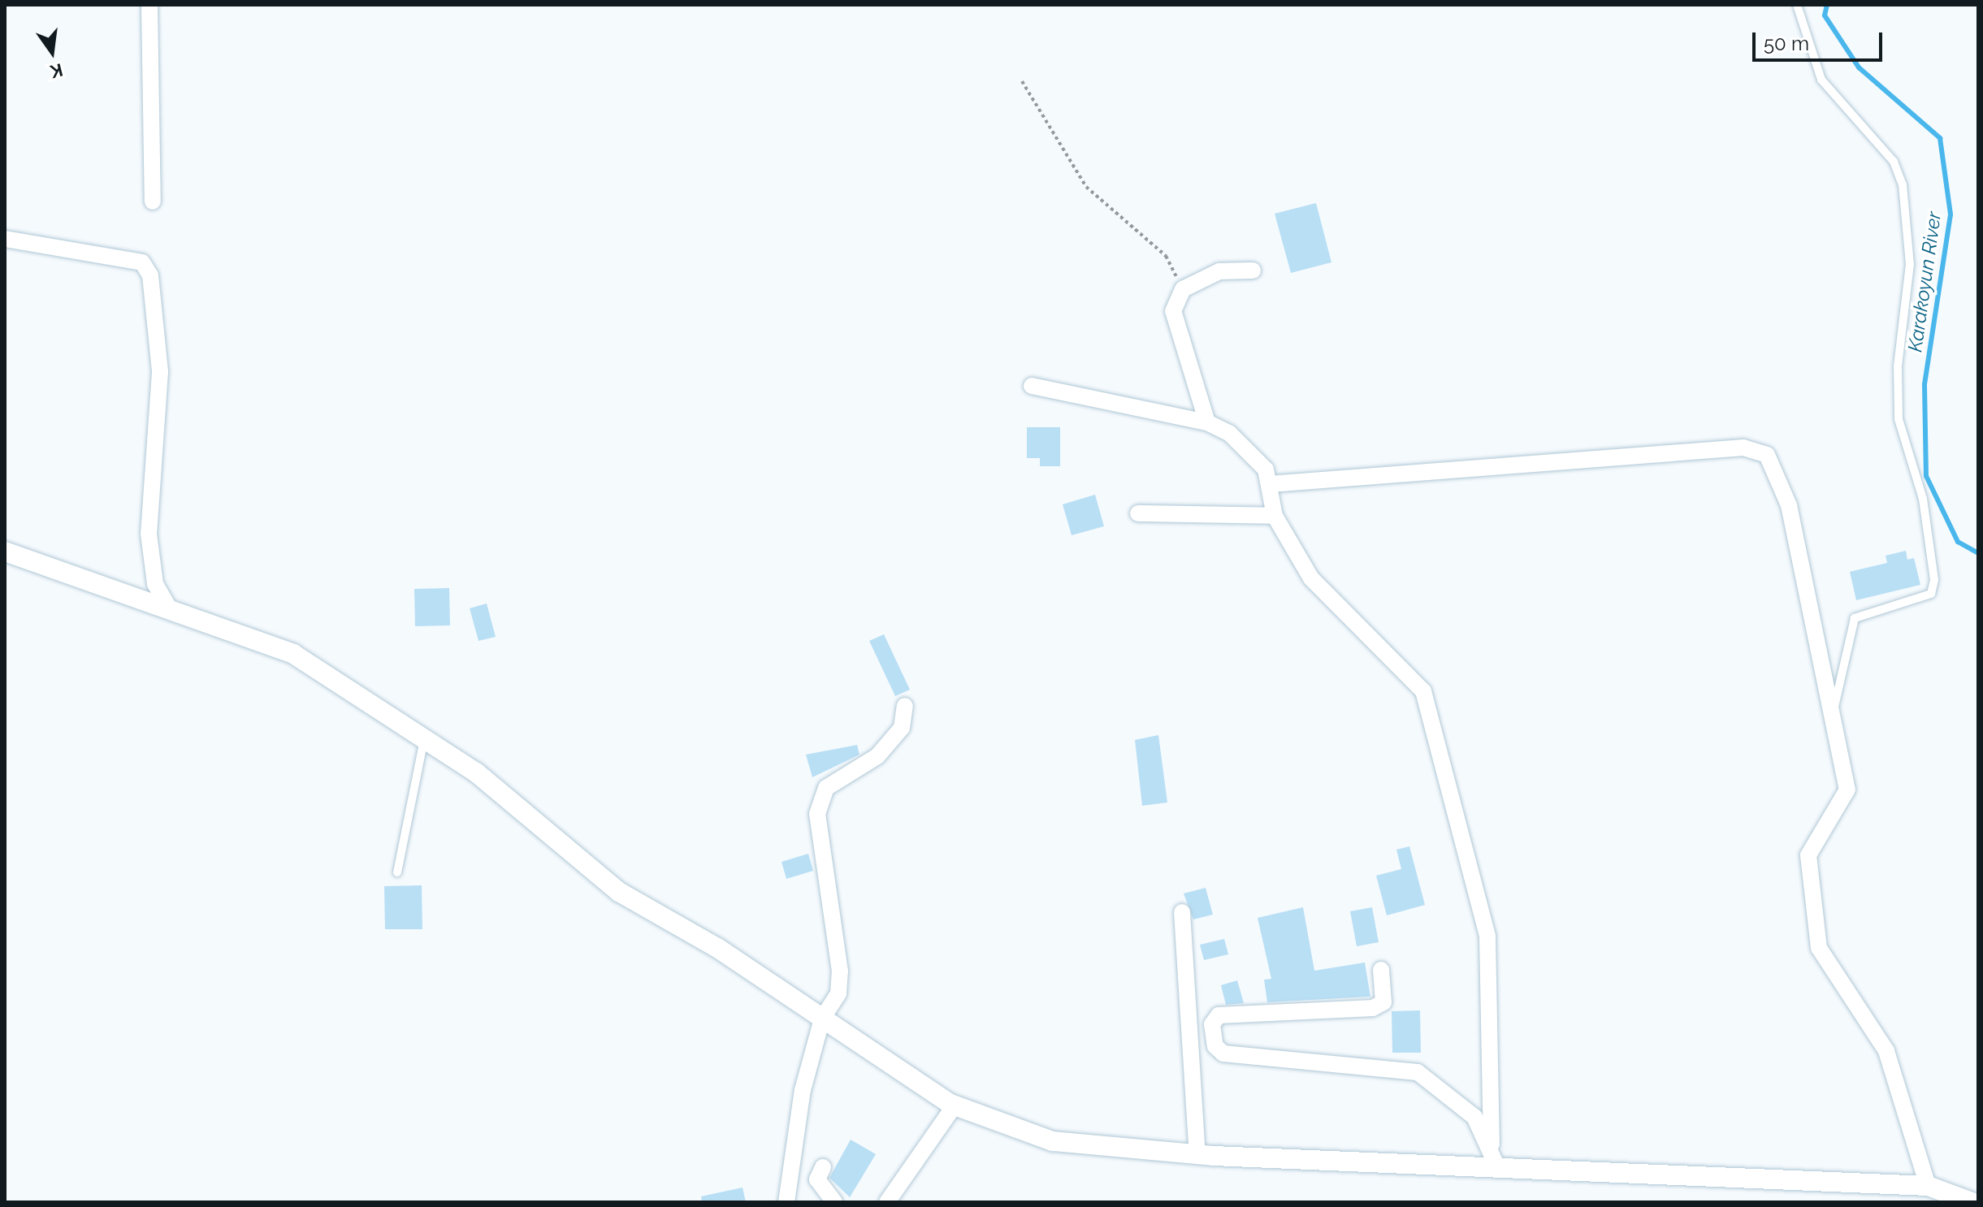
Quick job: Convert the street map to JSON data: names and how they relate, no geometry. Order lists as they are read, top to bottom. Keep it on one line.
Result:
{"water":["Karakoyun River"],"scale_bar":"50 m","north":"bottom"}
